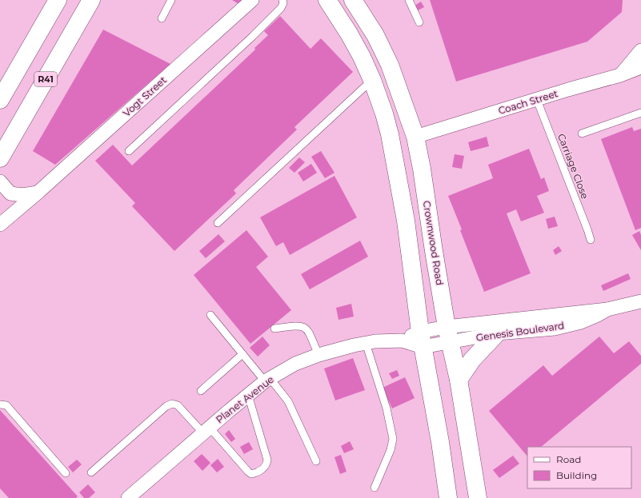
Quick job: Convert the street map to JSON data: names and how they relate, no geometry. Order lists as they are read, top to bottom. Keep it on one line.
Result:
{"streets":{"main road":["R41","Crownwood Road"],"street":["Vogt Street","Coach Street","Genesis Boulevard","Planet Avenue"],"lane":["Carriage Close"]},"crossings":[["Coach Street","Carriage Close"],["Coach Street","Crownwood Road"],["Crownwood Road","Genesis Boulevard"],["Crownwood Road","Planet Avenue"],["Genesis Boulevard","Planet Avenue"]],"legend":["Road","Building"]}
